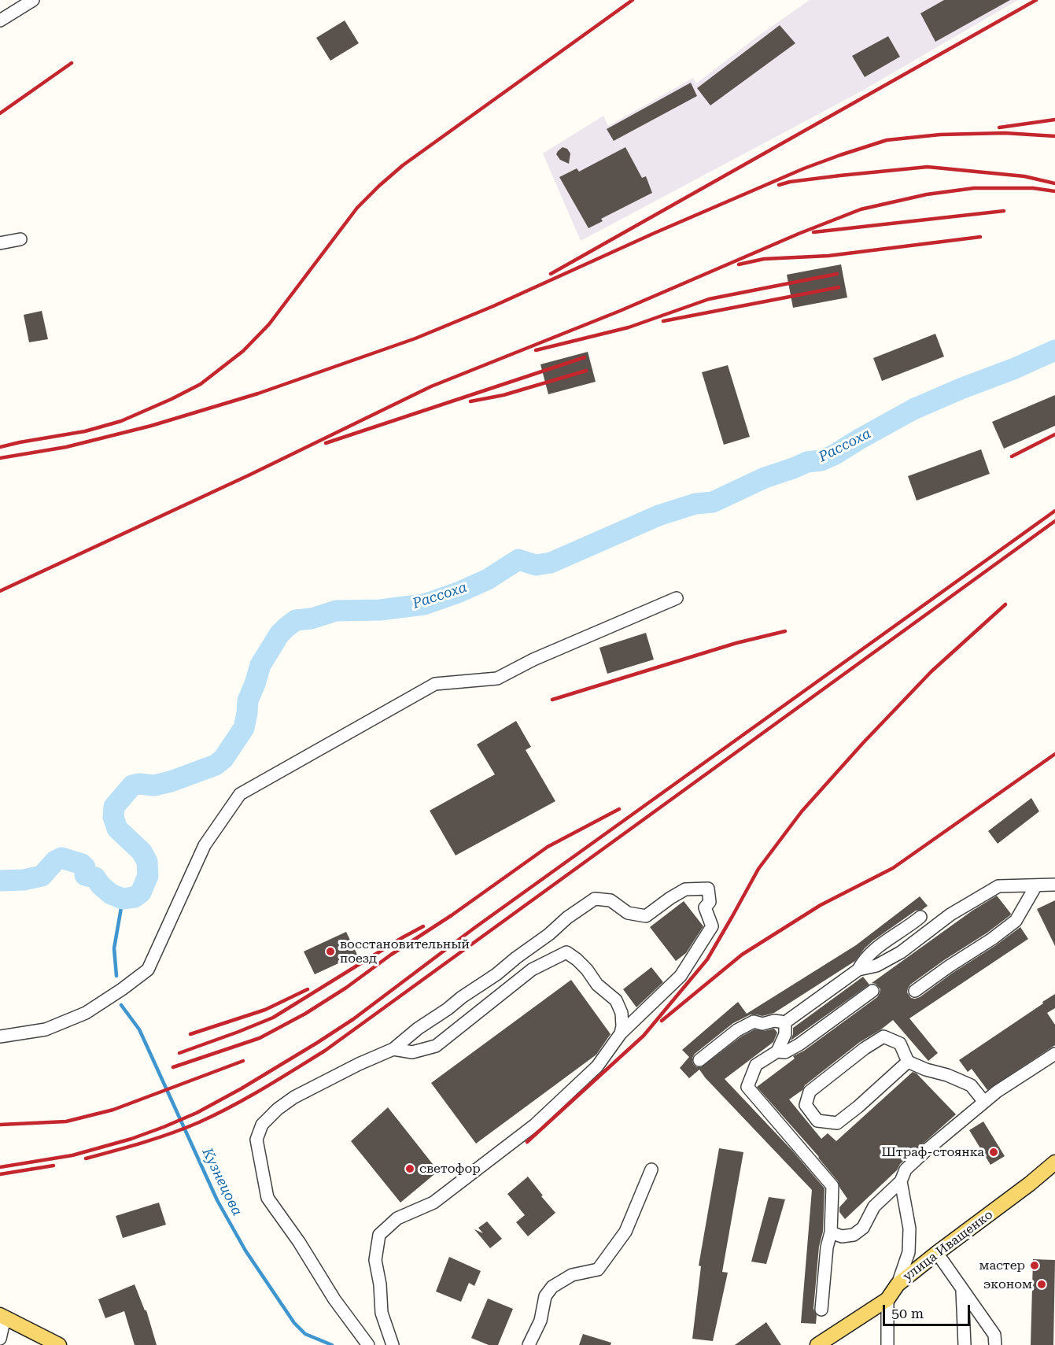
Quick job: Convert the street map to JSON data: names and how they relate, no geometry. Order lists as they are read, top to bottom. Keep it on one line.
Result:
{"streets":{"main road":["улица Иващенко"]},"water":["Рассоха","Кузнецова"],"places":["восстановительный поезд","Штраф-стоянка","светофор","мастер","эконом"],"scale_bar":"50 m"}
